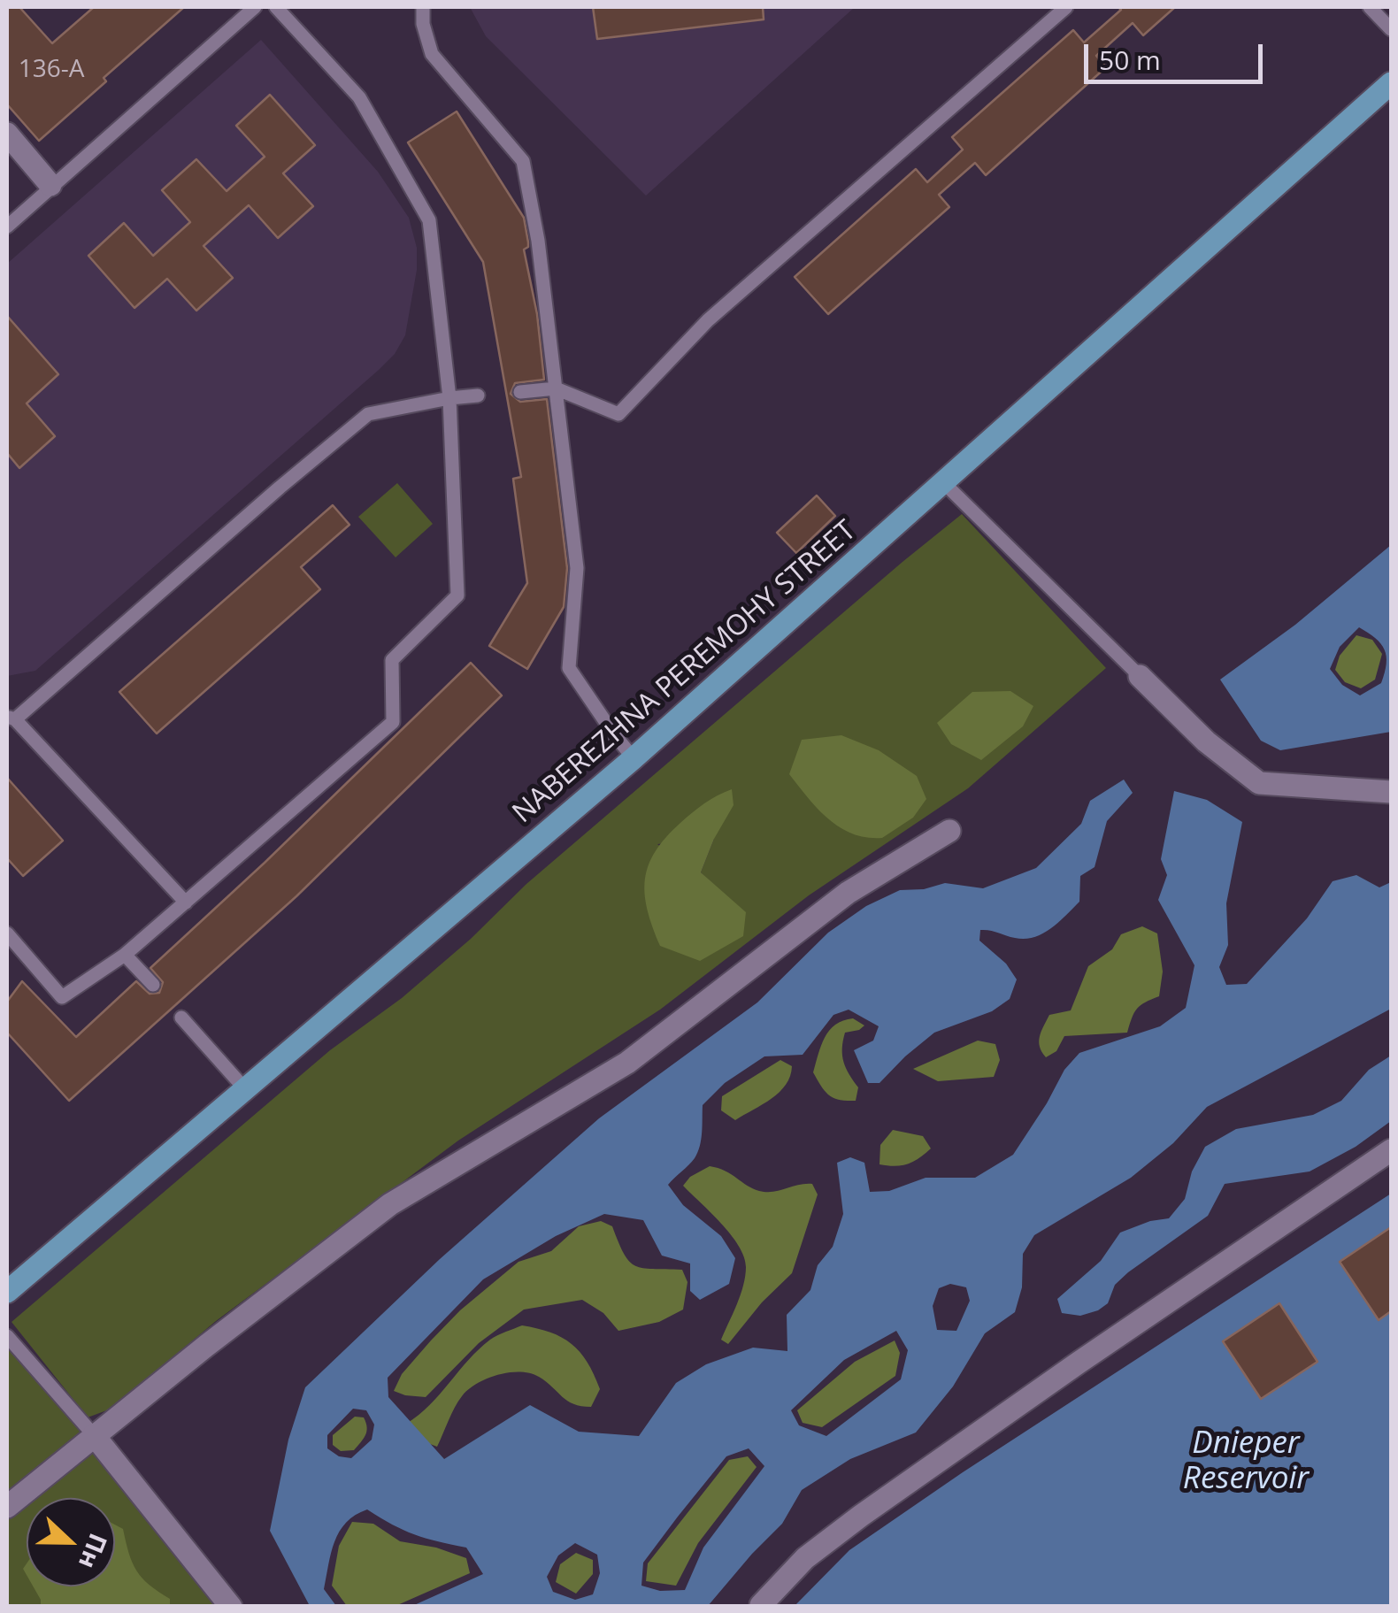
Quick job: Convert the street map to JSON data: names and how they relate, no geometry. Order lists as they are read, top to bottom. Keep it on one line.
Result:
{"streets":{"main road":["NABEREZHNA PEREMOHY STREET"]},"water":["Dnieper Reservoir"],"house_numbers":["136-А"],"scale_bar":"50 m","north":"right"}
